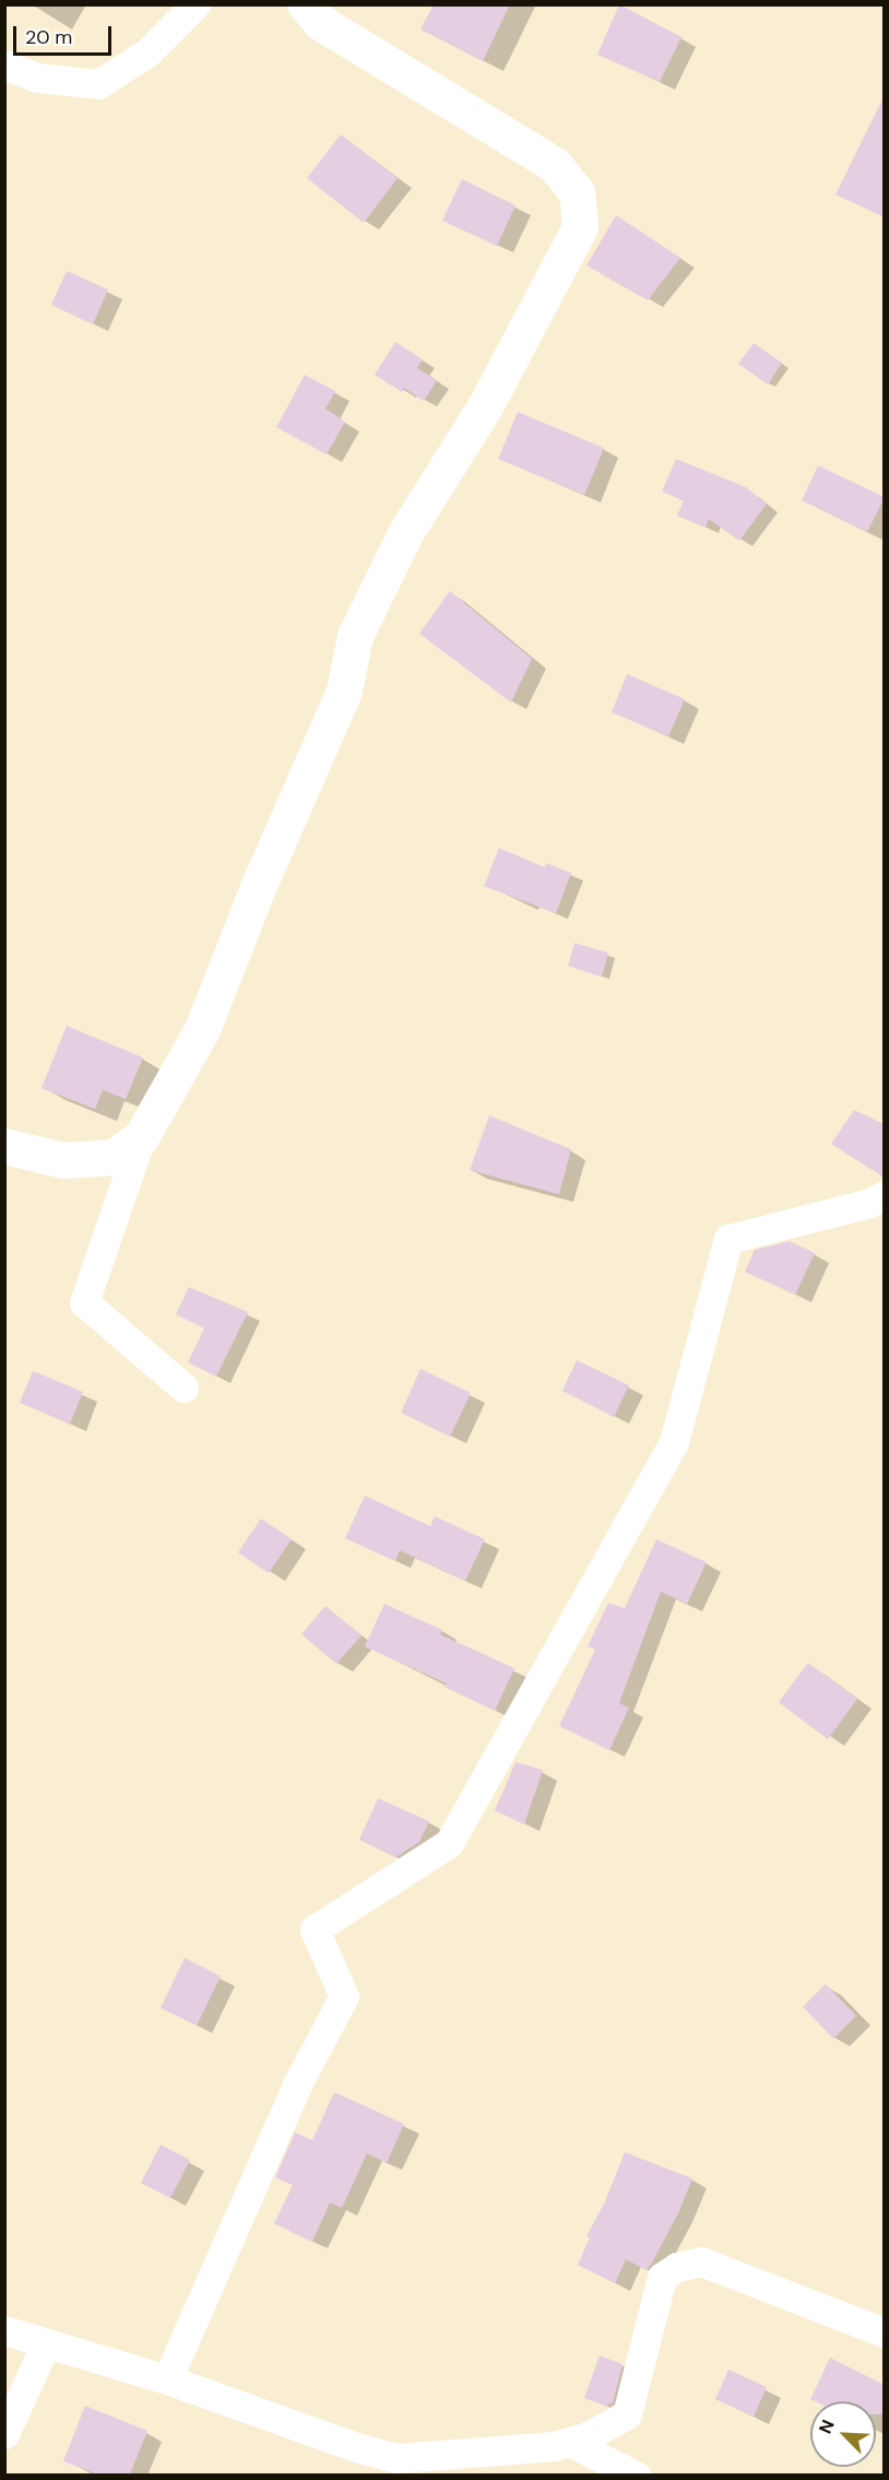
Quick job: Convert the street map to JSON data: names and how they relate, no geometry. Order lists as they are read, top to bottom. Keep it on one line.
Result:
{"scale_bar":"20 m","north":"top left"}
